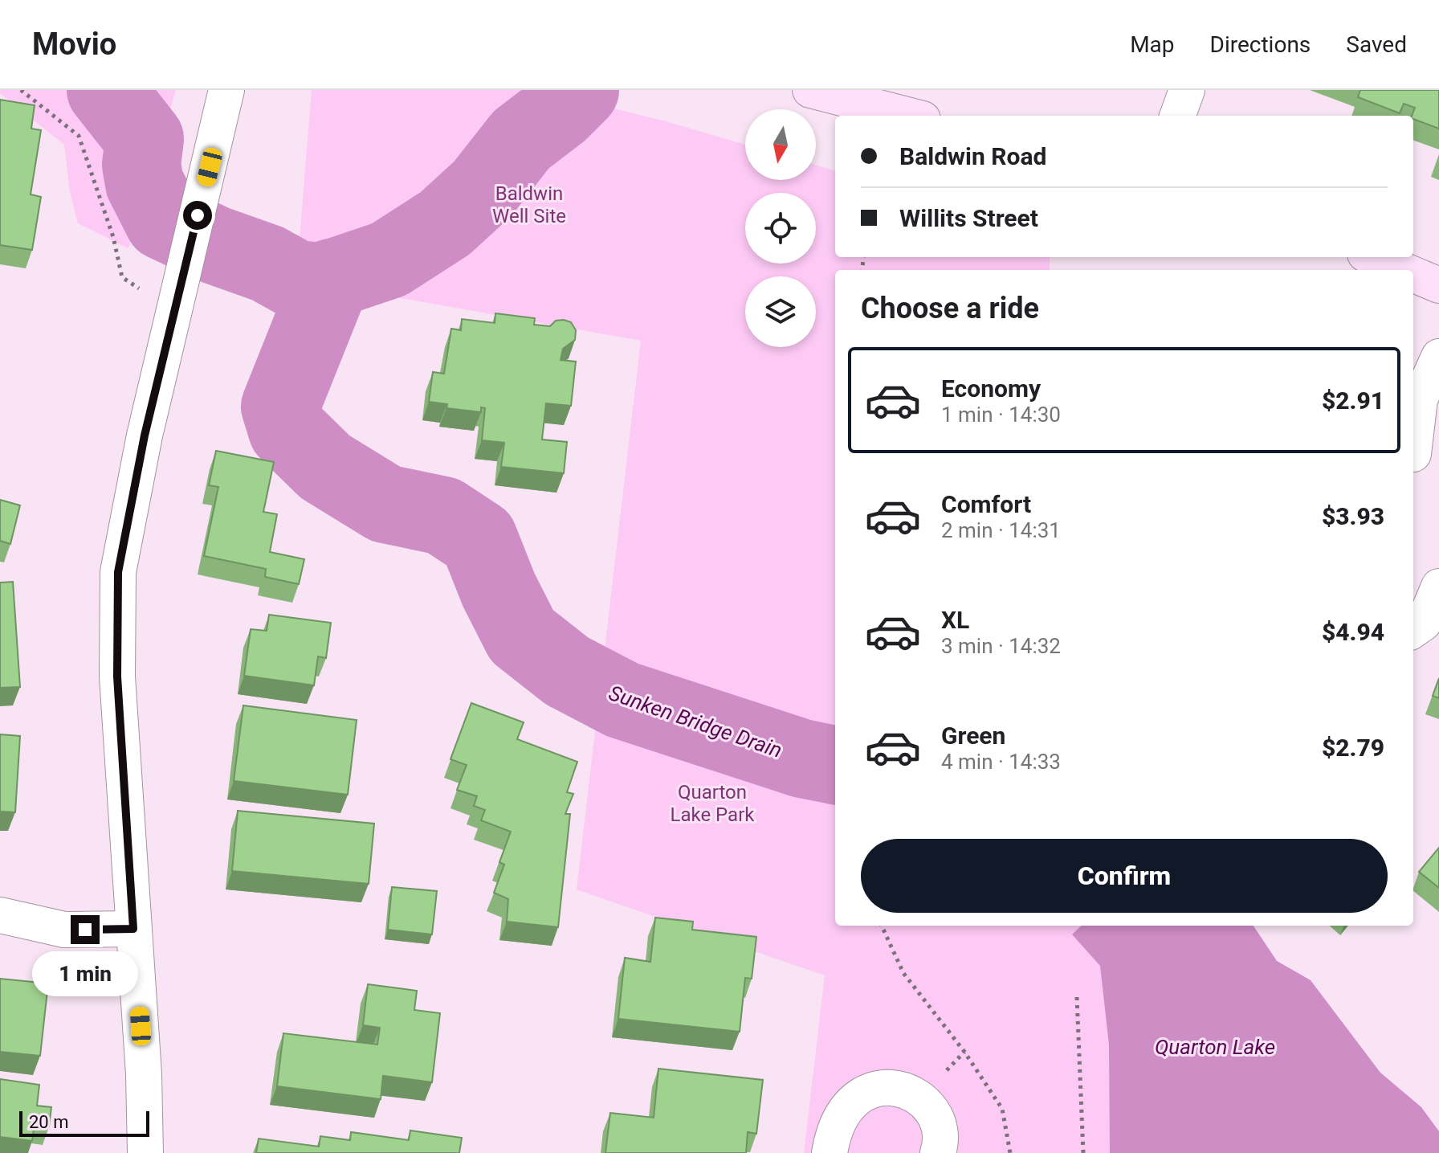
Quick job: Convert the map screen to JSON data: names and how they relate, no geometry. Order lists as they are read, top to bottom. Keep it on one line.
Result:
{"water":["Sunken Bridge Drain","Quarton Lake"],"parks":["Baldwin Well Site","Quarton Lake Park"],"scale_bar":"20 m","north":"bottom","page":{"header":"Movio","nav":["Map","Directions","Saved"],"banner":["Baldwin Road","Willits Street"],"heading":"Choose a ride","list":[{"name":"Economy","note":"1 min · 14:30","value":"$2.91"},{"name":"Comfort","note":"2 min · 14:31","value":"$3.93"},{"name":"XL","note":"3 min · 14:32","value":"$4.94"},{"name":"Green","note":"4 min · 14:33","value":"$2.79"}],"buttons":"Confirm","bubble":"1 min","scale":"20 m"}}
